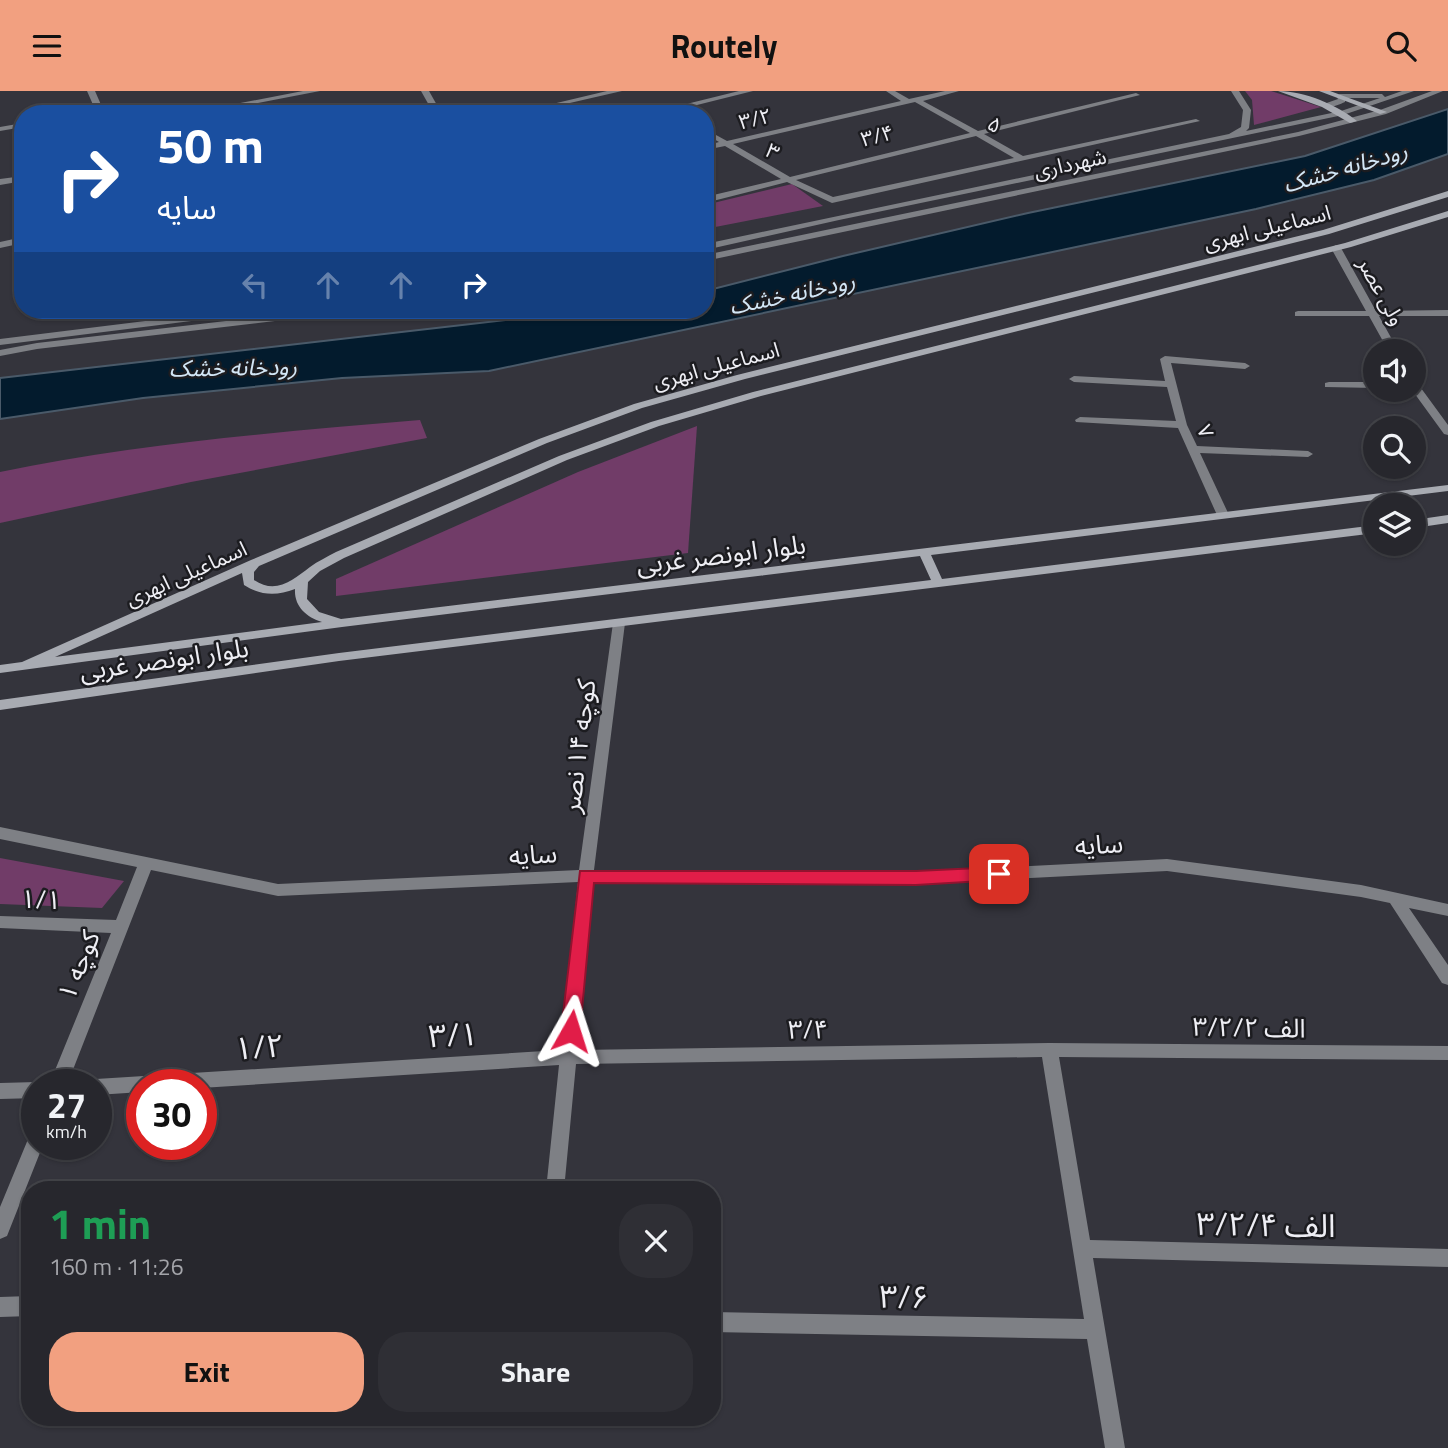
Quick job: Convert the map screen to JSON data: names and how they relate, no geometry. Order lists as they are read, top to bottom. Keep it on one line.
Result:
{"streets":{"main road":["اسماعیلی ابهری","بلوار ابونصر غربی"],"street":["۳/۲","۵","۳/۴","۳","شهرداری","ولی عصر","۷","کوچه ۱۴ نصر","سایه","۱/۱","کوچه ۱","۳/۲/۲ الف","۳/۱","۱/۲","۳/۲/۴ الف","۳/۶"]},"crossings":[["۳/۲","۵"],["۳/۲","۳"],["۵","۳/۴"],["۵","۳"],["۳/۴","۳"],["۳/۴","کوچه ۱۴ نصر"],["۳/۴","۳/۲/۲ الف"],["۳/۴","۳/۱"],["اسماعیلی ابهری","ولی عصر"],["اسماعیلی ابهری","بلوار ابونصر غربی"],["۷","بلوار ابونصر غربی"],["بلوار ابونصر غربی","کوچه ۱۴ نصر"],["کوچه ۱۴ نصر","سایه"],["کوچه ۱۴ نصر","۳/۱"],["سایه","کوچه ۱"],["۱/۱","کوچه ۱"],["۳/۱","۱/۲"]],"water":["رودخانه خشک"],"page":{"header":"Routely","turn":["50 m","سایه"],"speed":"27 km/h","limit":"30","heading":["1 min","160 m · 11:26"],"buttons":["Exit","Share"]}}
